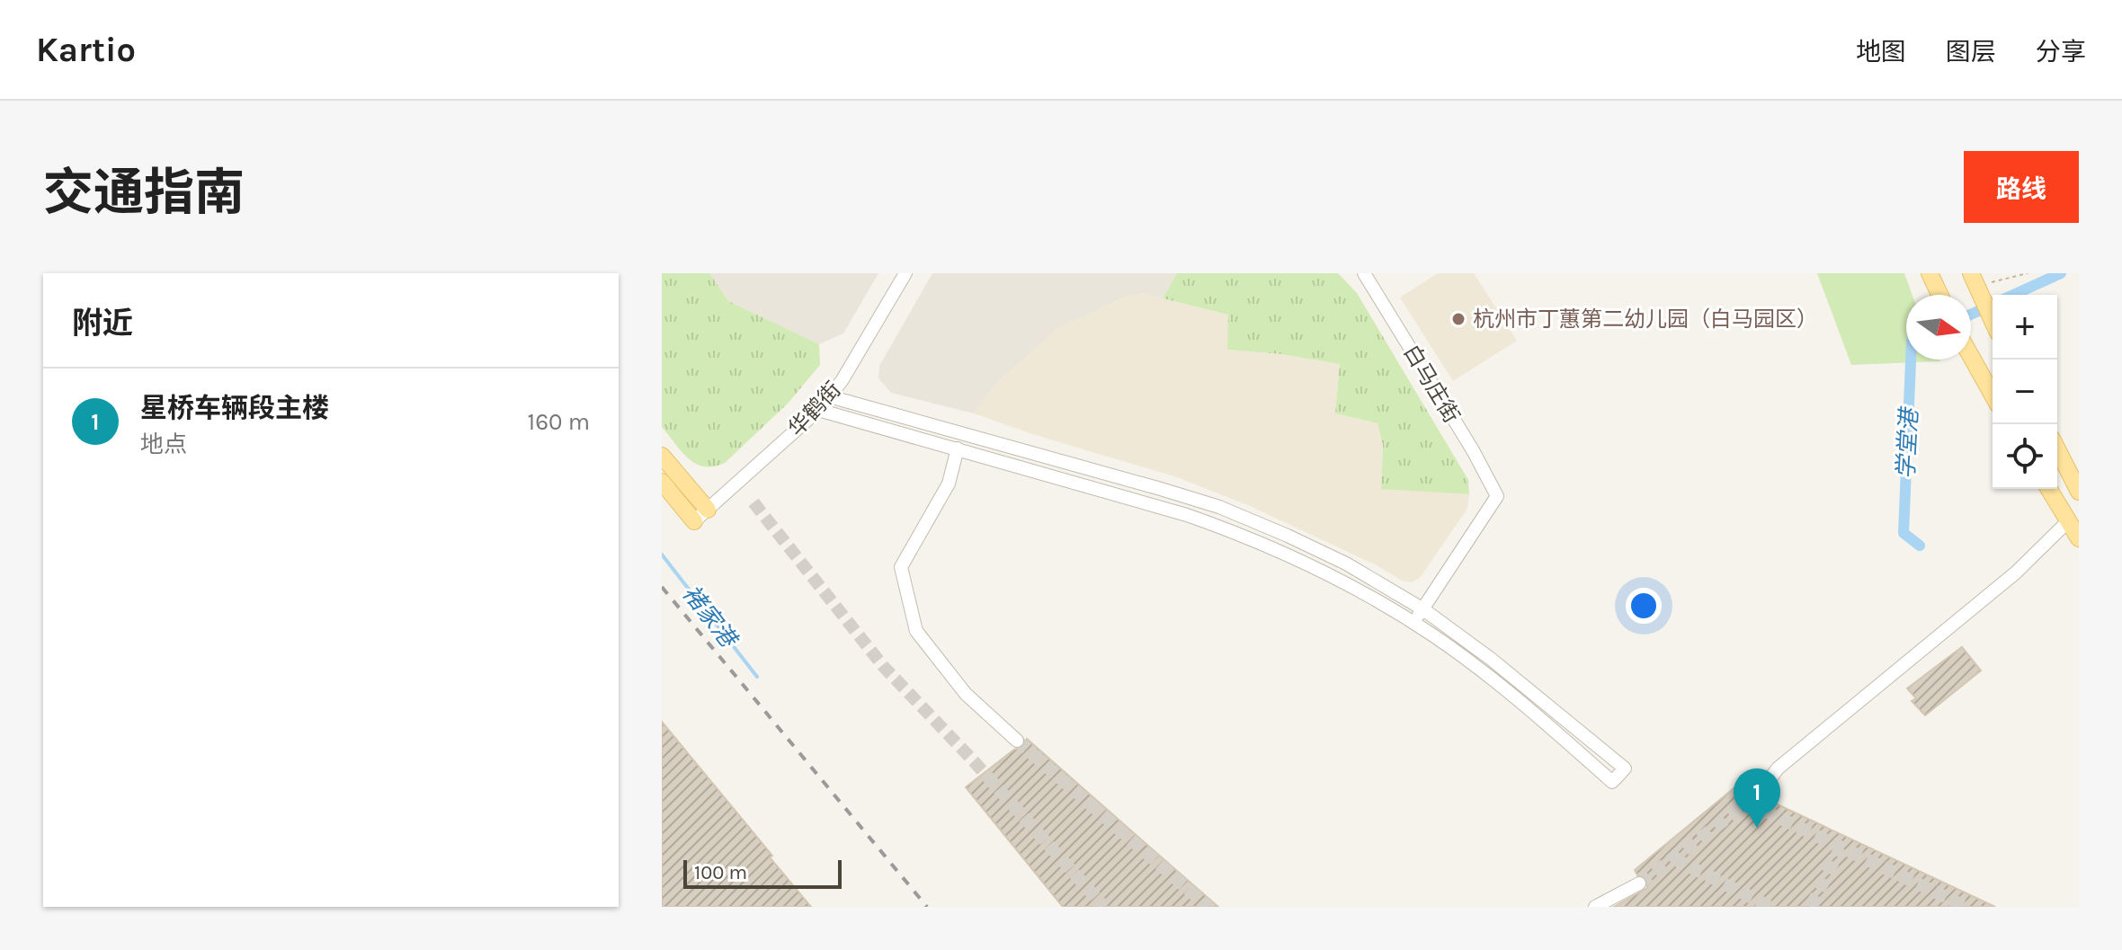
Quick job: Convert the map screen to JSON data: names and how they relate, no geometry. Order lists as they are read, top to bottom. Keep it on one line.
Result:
{"streets":{"street":["白马庄街","华鹤街"]},"water":["学堂港","褚家港"],"places":["杭州市丁蕙第二幼儿园（白马园区）"],"scale_bar":"100 m","north":"right","page":{"header":"Kartio","nav":["地图","图层","分享"],"title":"交通指南","buttons":"路线","heading":"附近","map_buttons":["+","−"],"list":[{"mark":"1","name":"星桥车辆段主楼","note":"地点","value":"160 m"}],"pins":"1","scale":"100 m"}}
